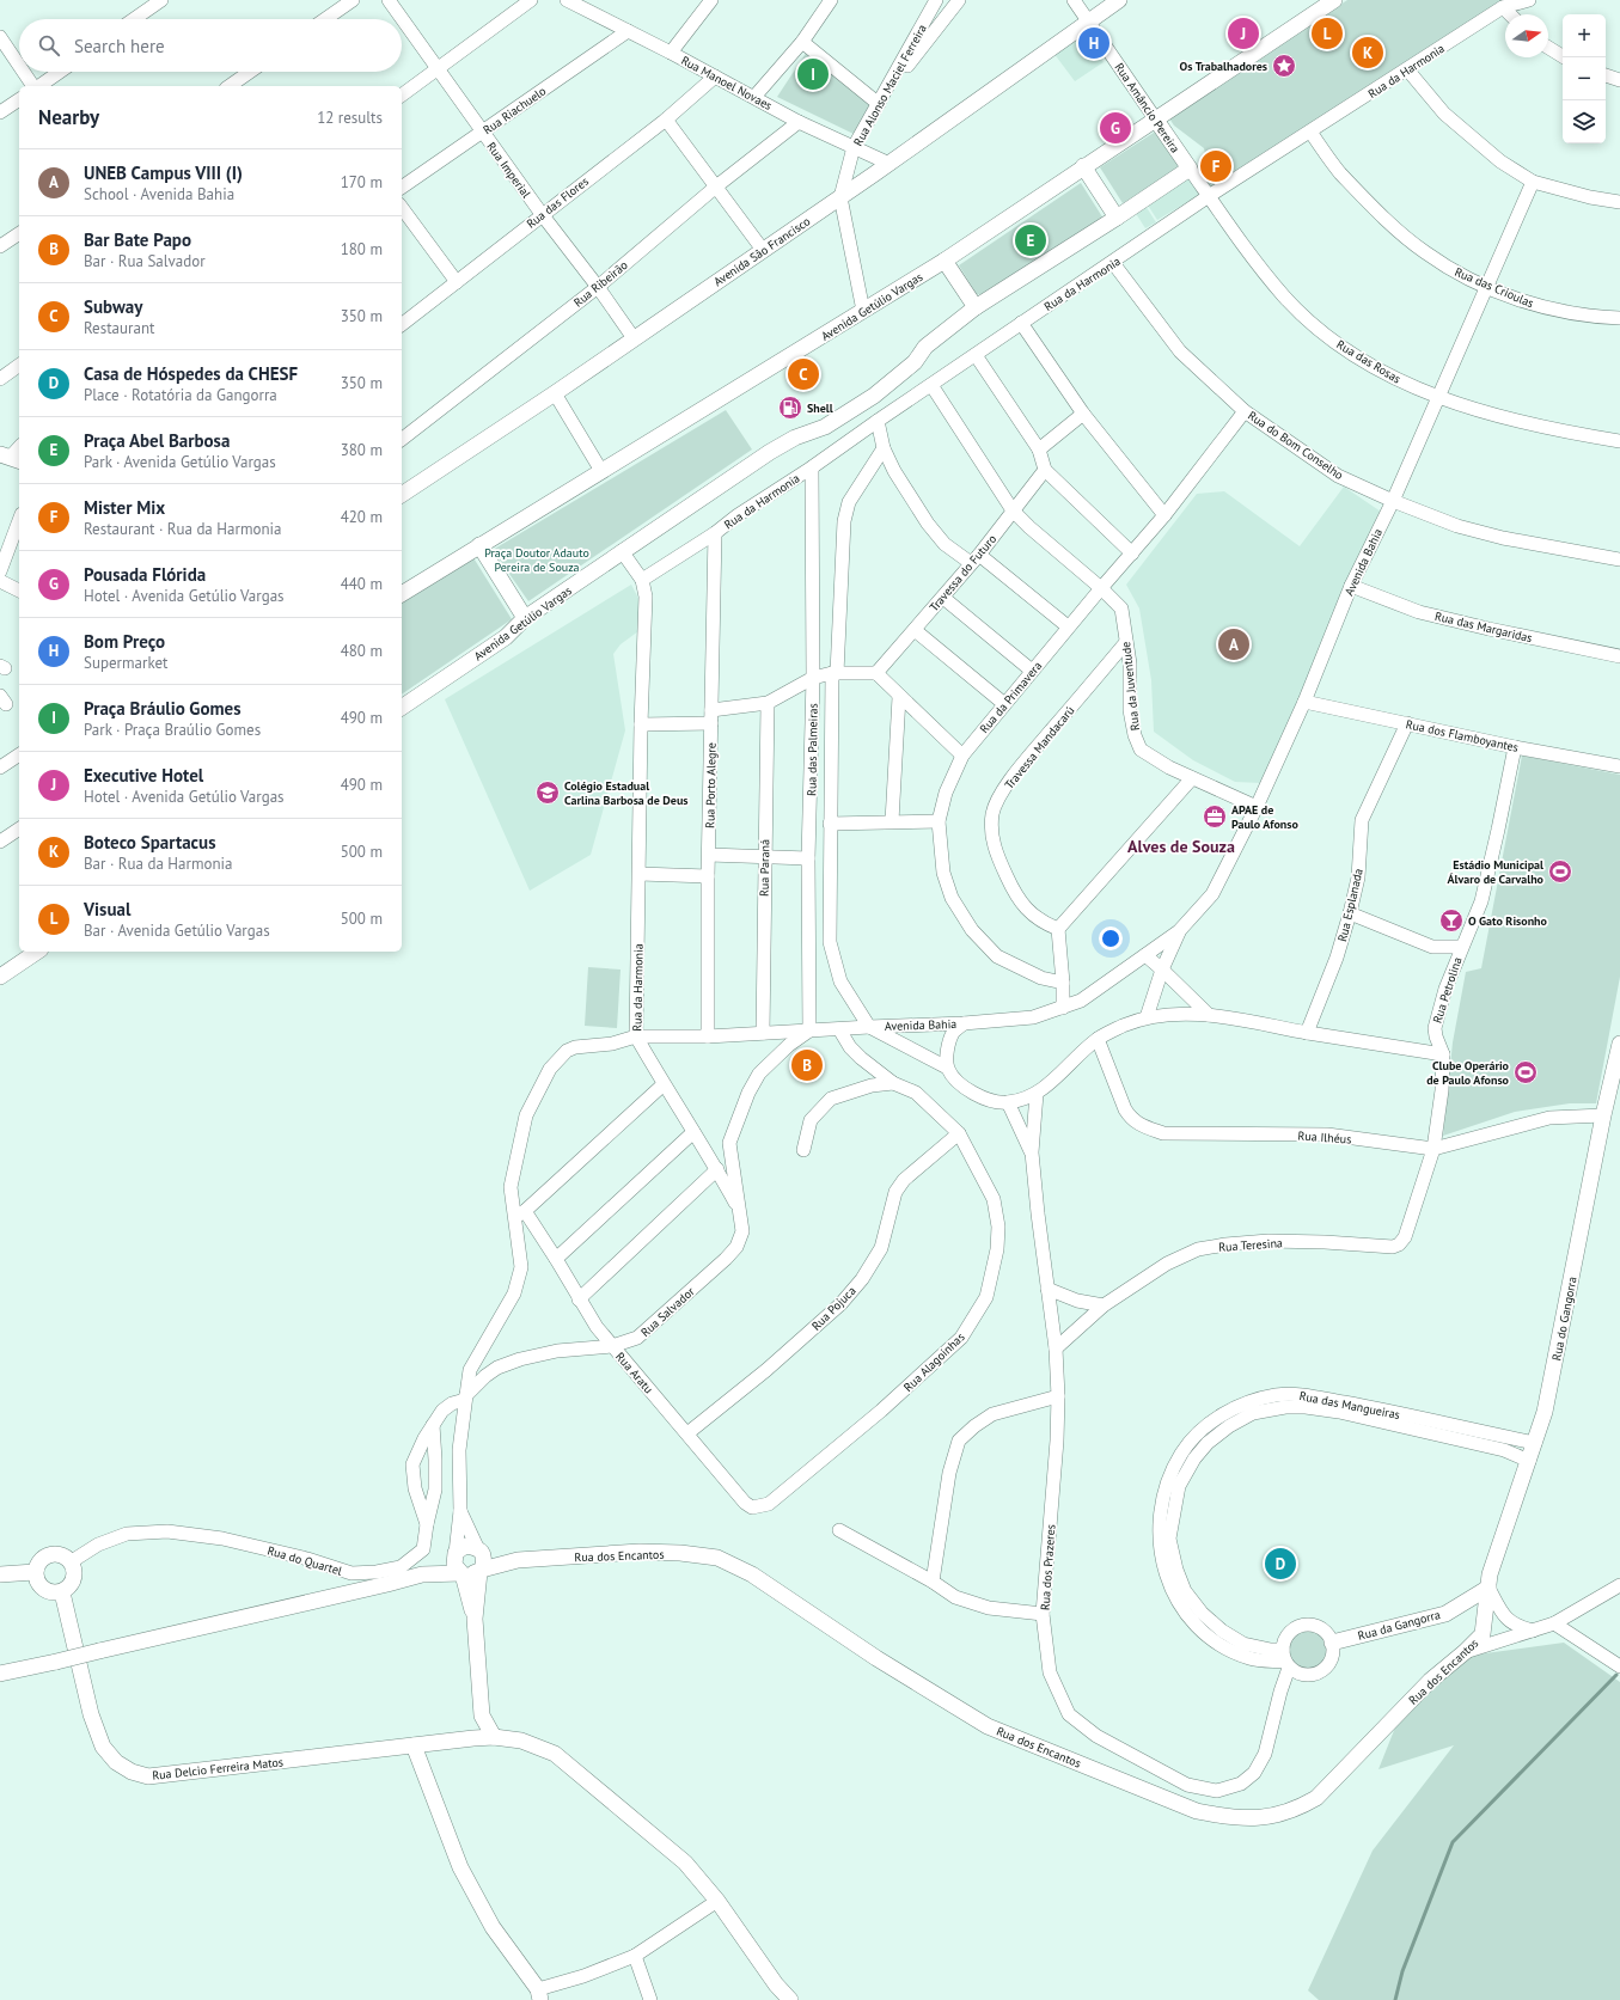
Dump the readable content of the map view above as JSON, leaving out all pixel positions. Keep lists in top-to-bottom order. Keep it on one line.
{"streets":{"street":["Rua da Harmonia","Rua Manoel Novaes","Rua Alonso Maciel Ferreira","Rua Amâncio Pereira","Rua Riachuelo","Rua Imperial","Rua das Flores","Avenida São Francisco","Rua Ribeirão","Rua das Crioulas","Avenida Getúlio Vargas","Rua das Rosas","Rua do Bom Conselho","Avenida Bahia","Travessa do Futuro","Rua das Margaridas","Rua da Juventude","Rua da Primavera","Rua dos Flamboyantes","Travessa Mandacarú","Rua das Palmeiras","Rua Porto Alegre","Rua Paraná","Rua Esplanada","Rua Petrolina","Rua Ilhéus","Rua Teresina","Rua Pojuca","Rua Salvador","Rua do Gangorra","Rua Alagoinhas","Rua Aratu","Rua das Mangueiras","Rua dos Encantos","Rua do Quartel","Rua dos Prazeres","Rua da Gangorra","Rua Delcio Ferreira Matos"]},"crossings":[["Rua da Harmonia","Rua das Crioulas"],["Rua da Harmonia","Avenida Getúlio Vargas"],["Rua da Harmonia","Rua das Rosas"],["Rua da Harmonia","Rua do Bom Conselho"],["Rua da Harmonia","Avenida Bahia"],["Rua da Harmonia","Rua da Juventude"],["Rua da Harmonia","Rua das Palmeiras"],["Rua da Harmonia","Rua Porto Alegre"],["Rua da Harmonia","Rua Salvador"],["Rua da Harmonia","Rua Aratu"],["Rua da Harmonia","Rua do Quartel"],["Rua Manoel Novaes","Rua Alonso Maciel Ferreira"],["Rua Manoel Novaes","Rua Riachuelo"],["Rua Manoel Novaes","Rua das Flores"],["Rua Manoel Novaes","Avenida São Francisco"],["Rua Manoel Novaes","Rua Ribeirão"],["Rua Alonso Maciel Ferreira","Avenida São Francisco"],["Rua Alonso Maciel Ferreira","Avenida Getúlio Vargas"],["Rua Amâncio Pereira","Avenida São Francisco"],["Rua Amâncio Pereira","Avenida Getúlio Vargas"],["Rua Amâncio Pereira","Rua das Rosas"],["Rua Riachuelo","Rua Imperial"],["Rua Imperial","Rua das Flores"],["Rua Imperial","Avenida São Francisco"],["Rua Imperial","Rua Ribeirão"],["Rua das Crioulas","Avenida Bahia"],["Avenida Getúlio Vargas","Rua das Rosas"],["Rua das Rosas","Avenida Bahia"],["Rua do Bom Conselho","Avenida Bahia"],["Rua do Bom Conselho","Rua da Primavera"],["Avenida Bahia","Rua das Margaridas"],["Avenida Bahia","Rua da Juventude"],["Avenida Bahia","Rua dos Flamboyantes"],["Avenida Bahia","Rua das Palmeiras"],["Avenida Bahia","Rua Porto Alegre"],["Avenida Bahia","Rua Paraná"],["Avenida Bahia","Rua Salvador"],["Avenida Bahia","Rua Alagoinhas"],["Travessa do Futuro","Rua da Juventude"],["Rua da Juventude","Rua da Primavera"],["Rua da Juventude","Travessa Mandacarú"],["Rua dos Flamboyantes","Rua Esplanada"],["Rua dos Flamboyantes","Rua Petrolina"],["Rua das Palmeiras","Rua Salvador"],["Rua Petrolina","Rua Ilhéus"],["Rua Petrolina","Rua Teresina"],["Rua Ilhéus","Rua do Gangorra"],["Rua Teresina","Rua dos Prazeres"],["Rua Pojuca","Rua Alagoinhas"],["Rua Pojuca","Rua Aratu"],["Rua Salvador","Rua Aratu"],["Rua Salvador","Rua do Quartel"],["Rua do Gangorra","Rua das Mangueiras"],["Rua do Gangorra","Rua dos Encantos"],["Rua do Gangorra","Rua da Gangorra"],["Rua Alagoinhas","Rua Aratu"],["Rua das Mangueiras","Rua dos Prazeres"],["Rua das Mangueiras","Rua da Gangorra"],["Rua dos Encantos","Rua do Quartel"],["Rua dos Encantos","Rua da Gangorra"],["Rua do Quartel","Rua Delcio Ferreira Matos"],["Rua dos Prazeres","Rua da Gangorra"]],"districts":["Alves de Souza"],"parks":["Praça Doutor Adauto Pereira de Souza"],"places":{"place":["Os Trabalhadores"],"fuel station":["Shell"],"school or university":["Colégio Estadual Carlina Barbosa de Deus"],"office":["APAE de Paulo Afonso"],"sports":["Estádio Municipal Álvaro de Carvalho","Clube Operário de Paulo Afonso"],"bar":["O Gato Risonho"]},"north":"right","page":{"map_buttons":["+","−"],"pins":["J","L","H","K","I","G","F","E","C","A","B","D"],"search":"Search here","heading":["Nearby","12 results"],"list":[{"mark":"A","name":"UNEB Campus VIII (I)","note":"School · Avenida Bahia","value":"170 m"},{"mark":"B","name":"Bar Bate Papo","note":"Bar · Rua Salvador","value":"180 m"},{"mark":"C","name":"Subway","note":"Restaurant","value":"350 m"},{"mark":"D","name":"Casa de Hóspedes da CHESF","note":"Place · Rotatória da Gangorra","value":"350 m"},{"mark":"E","name":"Praça Abel Barbosa","note":"Park · Avenida Getúlio Vargas","value":"380 m"},{"mark":"F","name":"Mister Mix","note":"Restaurant · Rua da Harmonia","value":"420 m"},{"mark":"G","name":"Pousada Flórida","note":"Hotel · Avenida Getúlio Vargas","value":"440 m"},{"mark":"H","name":"Bom Preço","note":"Supermarket","value":"480 m"},{"mark":"I","name":"Praça Bráulio Gomes","note":"Park · Praça Braúlio Gomes","value":"490 m"},{"mark":"J","name":"Executive Hotel","note":"Hotel · Avenida Getúlio Vargas","value":"490 m"},{"mark":"K","name":"Boteco Spartacus","note":"Bar · Rua da Harmonia","value":"500 m"},{"mark":"L","name":"Visual","note":"Bar · Avenida Getúlio Vargas","value":"500 m"}]}}
